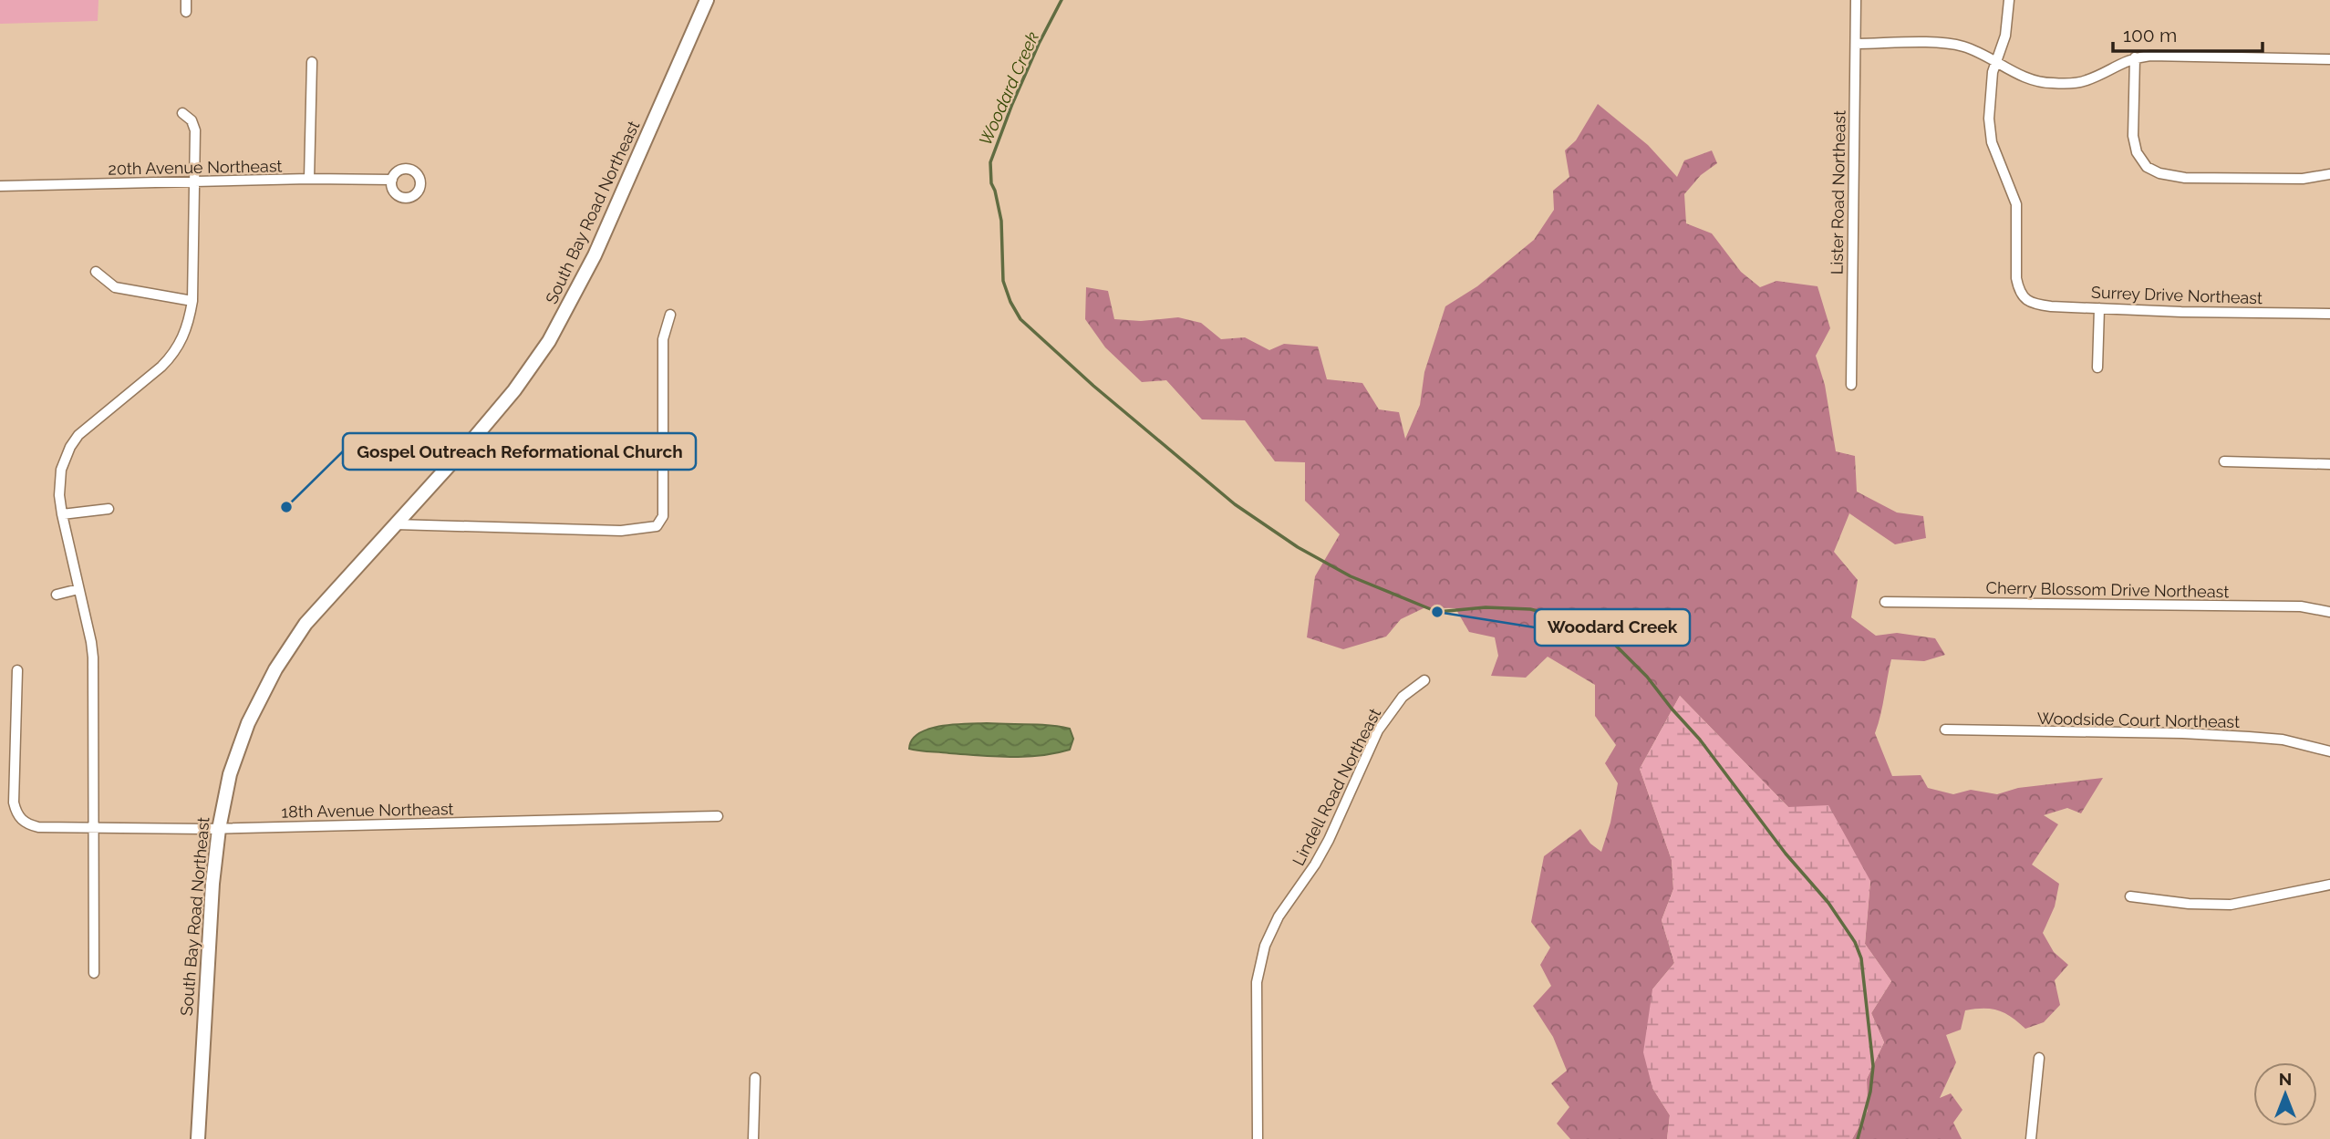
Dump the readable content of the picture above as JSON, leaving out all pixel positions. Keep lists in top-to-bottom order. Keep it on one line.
{"streets":{"street":["20th Avenue Northeast","Lister Road Northeast","South Bay Road Northeast","Surrey Drive Northeast","Cherry Blossom Drive Northeast","Woodside Court Northeast","Lindell Road Northeast","18th Avenue Northeast"]},"crossings":[["South Bay Road Northeast","18th Avenue Northeast"]],"water":["Woodard Creek"],"places":["Gospel Outreach Reformational Church","Woodard Creek"],"scale_bar":"100 m","north":"top"}
